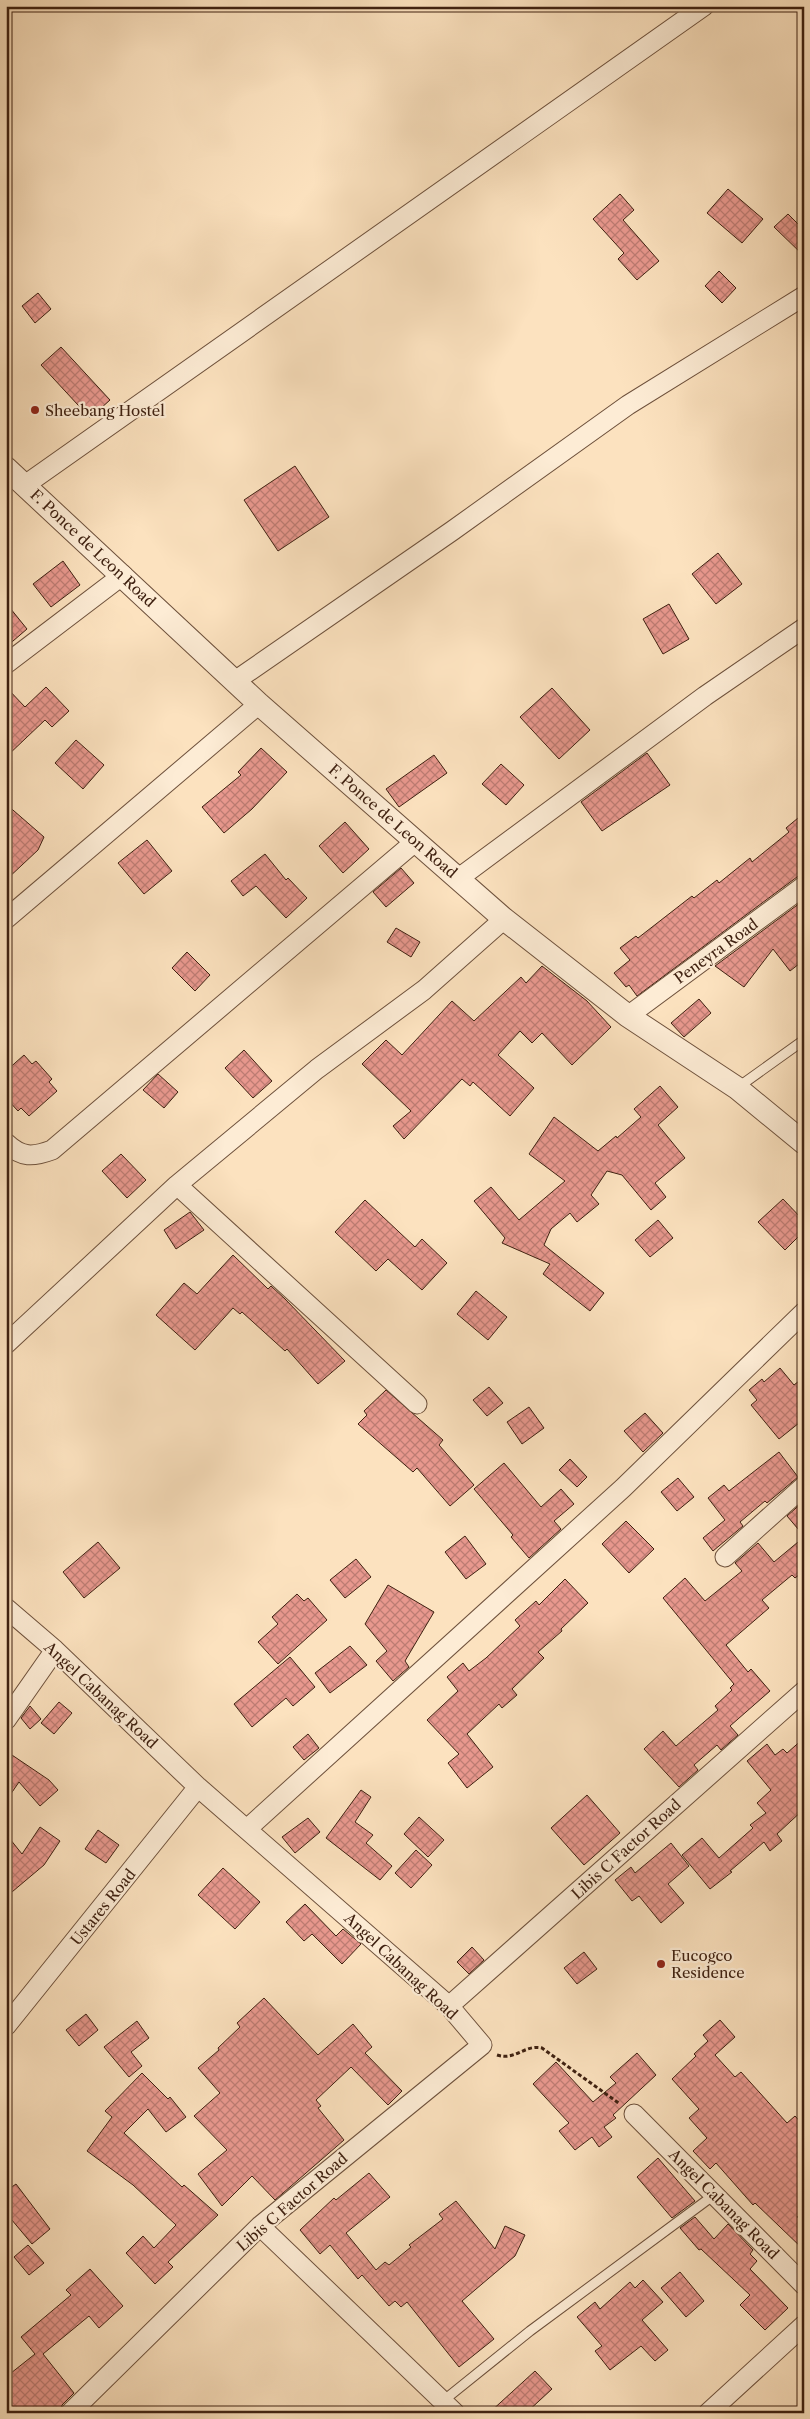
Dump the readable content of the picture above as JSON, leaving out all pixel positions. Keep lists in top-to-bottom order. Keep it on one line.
{"streets":{"street":["F. Ponce de Leon Road","Peneyra Road","Angel Cabanag Road","Libis C Factor Road","Ustares Road"]},"crossings":[["F. Ponce de Leon Road","Peneyra Road"],["Angel Cabanag Road","Libis C Factor Road"],["Angel Cabanag Road","Ustares Road"]],"places":["Sheebang Hostel","Eucogco Residence"]}
